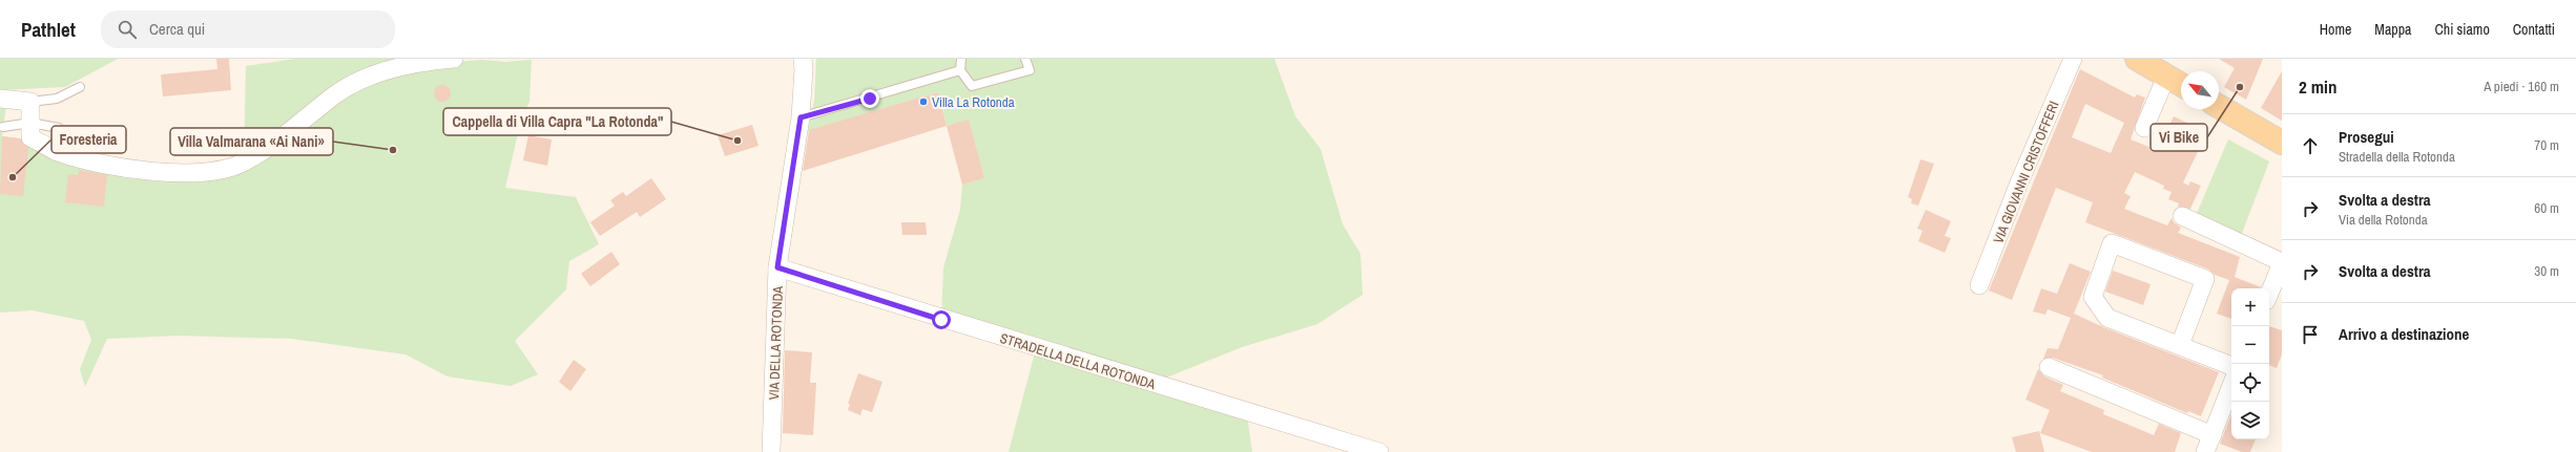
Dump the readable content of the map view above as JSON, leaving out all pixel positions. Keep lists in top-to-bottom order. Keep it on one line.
{"streets":{"street":["VIA GIOVANNI CRISTOFFERI","VIA DELLA ROTONDA","STRADELLA DELLA ROTONDA"]},"crossings":[["VIA DELLA ROTONDA","STRADELLA DELLA ROTONDA"]],"places":["Vi Bike","Villa La Rotonda","Cappella di Villa Capra \"La Rotonda\"","Villa Valmarana «Ai Nani»","Foresteria"],"north":"top left","page":{"header":"Pathlet","search":"Cerca qui","nav":["Home","Mappa","Chi siamo","Contatti"],"heading":["2 min","A piedi · 160 m"],"list":[["Prosegui","Stradella della Rotonda","70 m"],["Svolta a destra","Via della Rotonda","60 m"],["Svolta a destra","30 m"],"Arrivo a destinazione"],"map_buttons":["+","−"]}}
